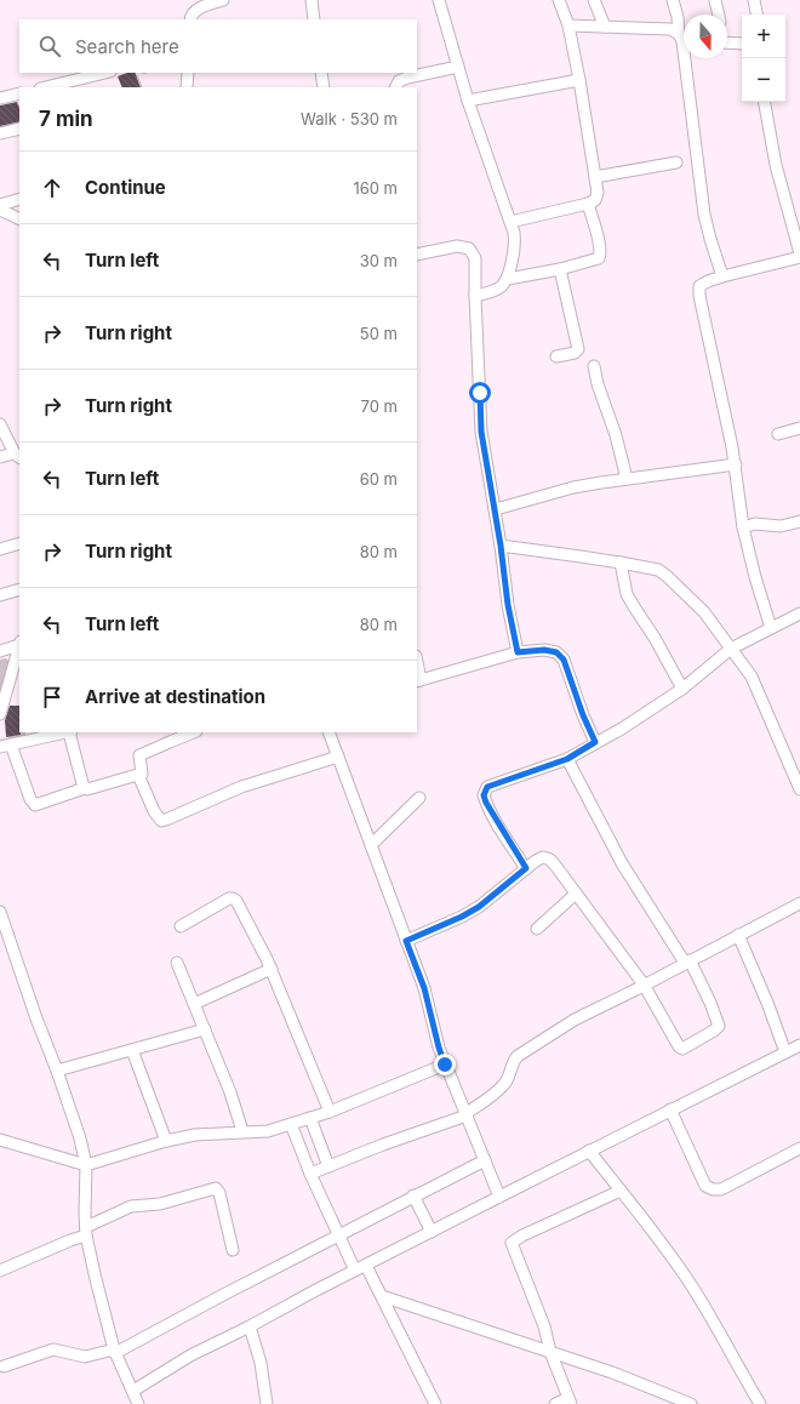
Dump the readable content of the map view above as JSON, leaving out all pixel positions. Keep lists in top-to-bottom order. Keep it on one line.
{"north":"bottom","page":{"map_buttons":["+","−"],"search":"Search here","heading":["7 min","Walk · 530 m"],"list":[["Continue","160 m"],["Turn left","30 m"],["Turn right","50 m"],["Turn right","70 m"],["Turn left","60 m"],["Turn right","80 m"],["Turn left","80 m"],"Arrive at destination"]}}
